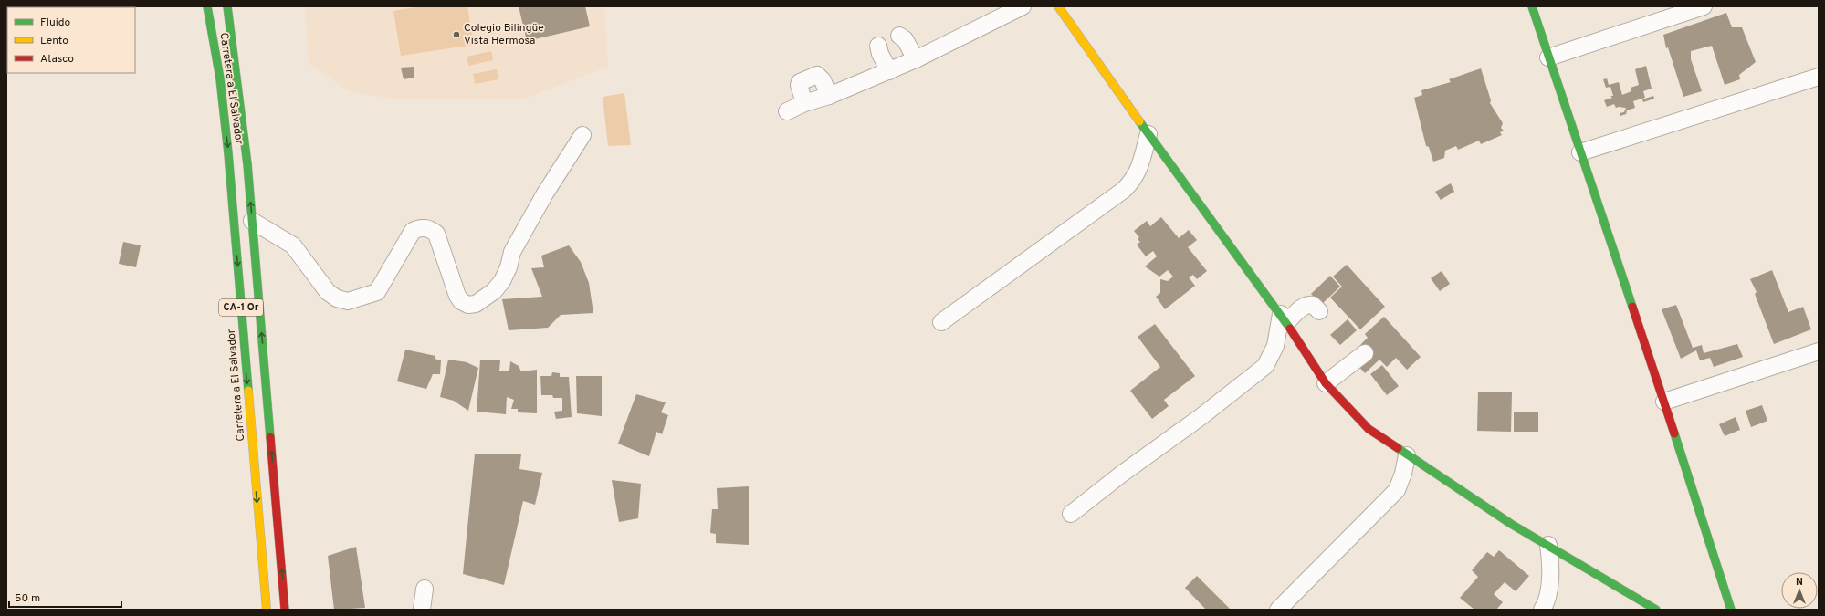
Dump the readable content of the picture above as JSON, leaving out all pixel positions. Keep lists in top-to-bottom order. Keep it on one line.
{"streets":{"main road":["Carretera a El Salvador","CA-1 Or"]},"places":["Colegio Bilingüe Vista Hermosa"],"legend":["Fluido","Lento","Atasco"],"scale_bar":"50 m","north":"top"}
